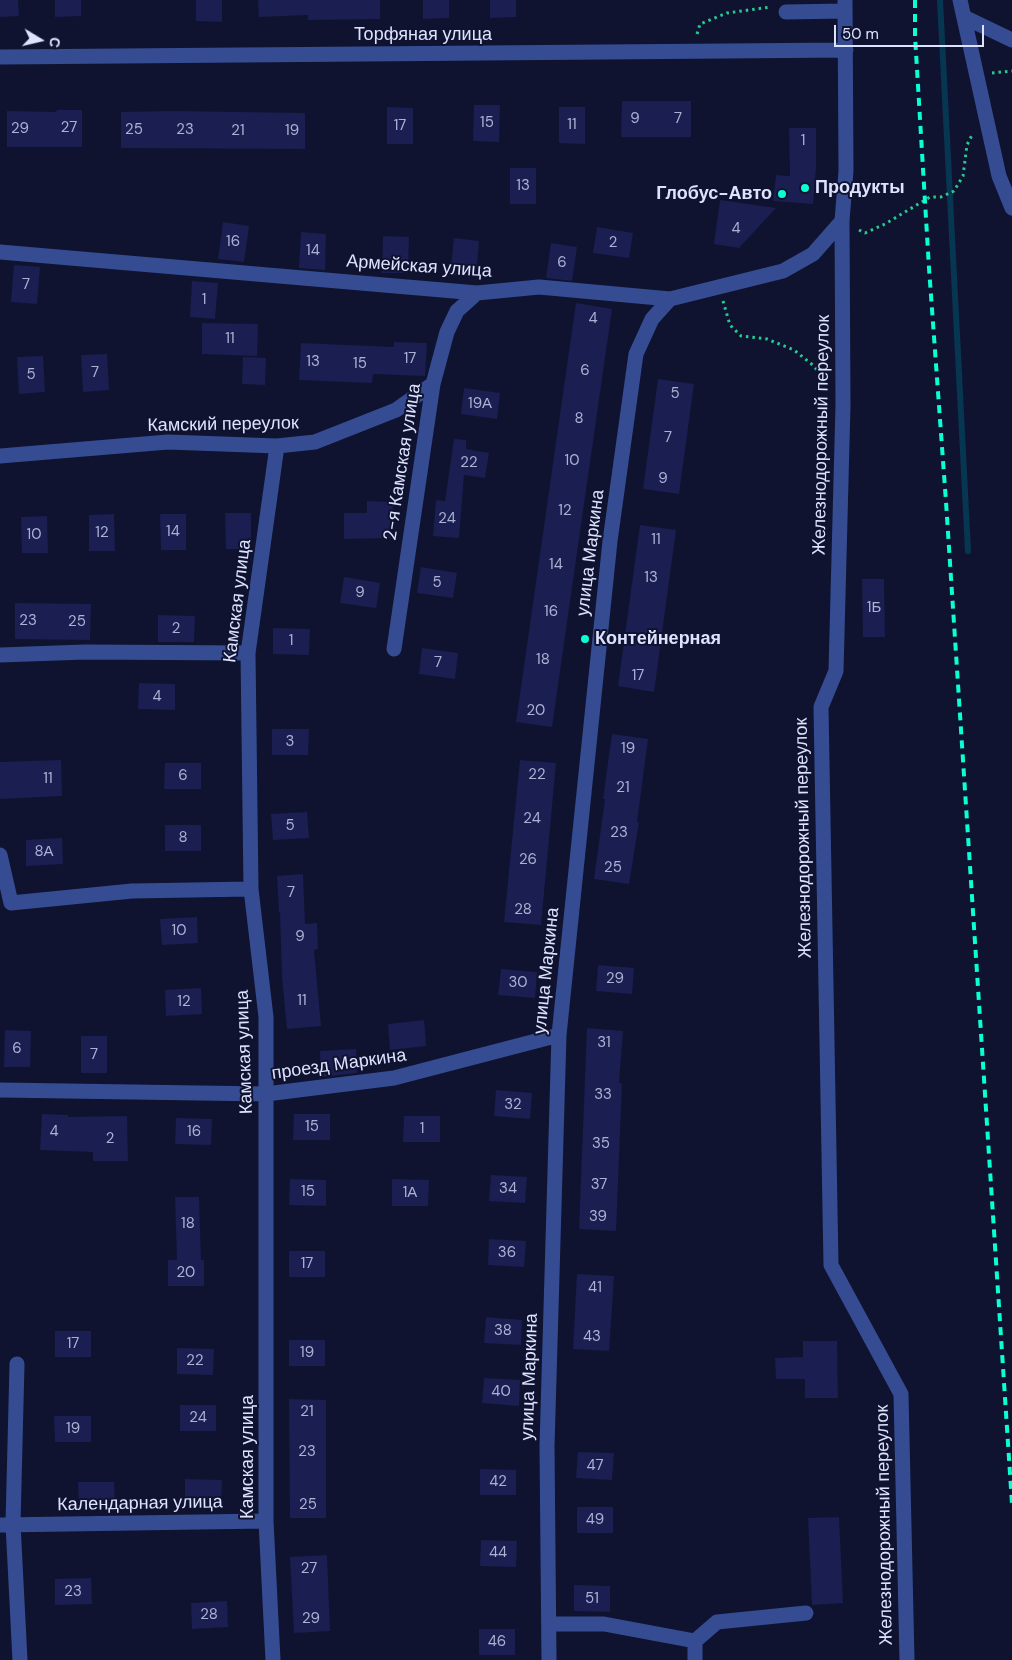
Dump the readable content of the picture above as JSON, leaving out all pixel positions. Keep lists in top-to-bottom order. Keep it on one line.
{"streets":{"street":["Торфяная улица","Армейская улица","Камский переулок","Железнодорожный переулок","2-я Камская улица","улица Маркина","Камская улица","проезд Маркина","Календарная улица"]},"crossings":[["Торфяная улица","Железнодорожный переулок"],["Армейская улица","Железнодорожный переулок"],["Армейская улица","2-я Камская улица"],["Армейская улица","улица Маркина"],["Камский переулок","2-я Камская улица"],["Камский переулок","Камская улица"],["улица Маркина","проезд Маркина"],["Камская улица","проезд Маркина"],["Камская улица","Календарная улица"]],"places":["Продукты","Глобус-Авто","Контейнерная"],"house_numbers":["9","7","15","11","17","27","29","25","23","21","19","1","13","4","16","2","14","6","7","1","4","11","17","13","15","6","7","5","5","19А","8","7","10","22","9","12","24","14","12","10","11","14","13","5","9","1Б","16","23","25","2","1","18","7","17","4","20","3","19","22","6","11","21","24","5","23","8","8А","26","25","7","28","10","9","29","30","11","12","31","6","7","33","32","15","1","4","16","2","35","37","34","15","1А","39","18","36","17","20","41","38","43","17","19","22","40","21","24","19","23","47","42","25","49","44","27","23","51","28","29","46"],"scale_bar":"50 m","north":"right"}
